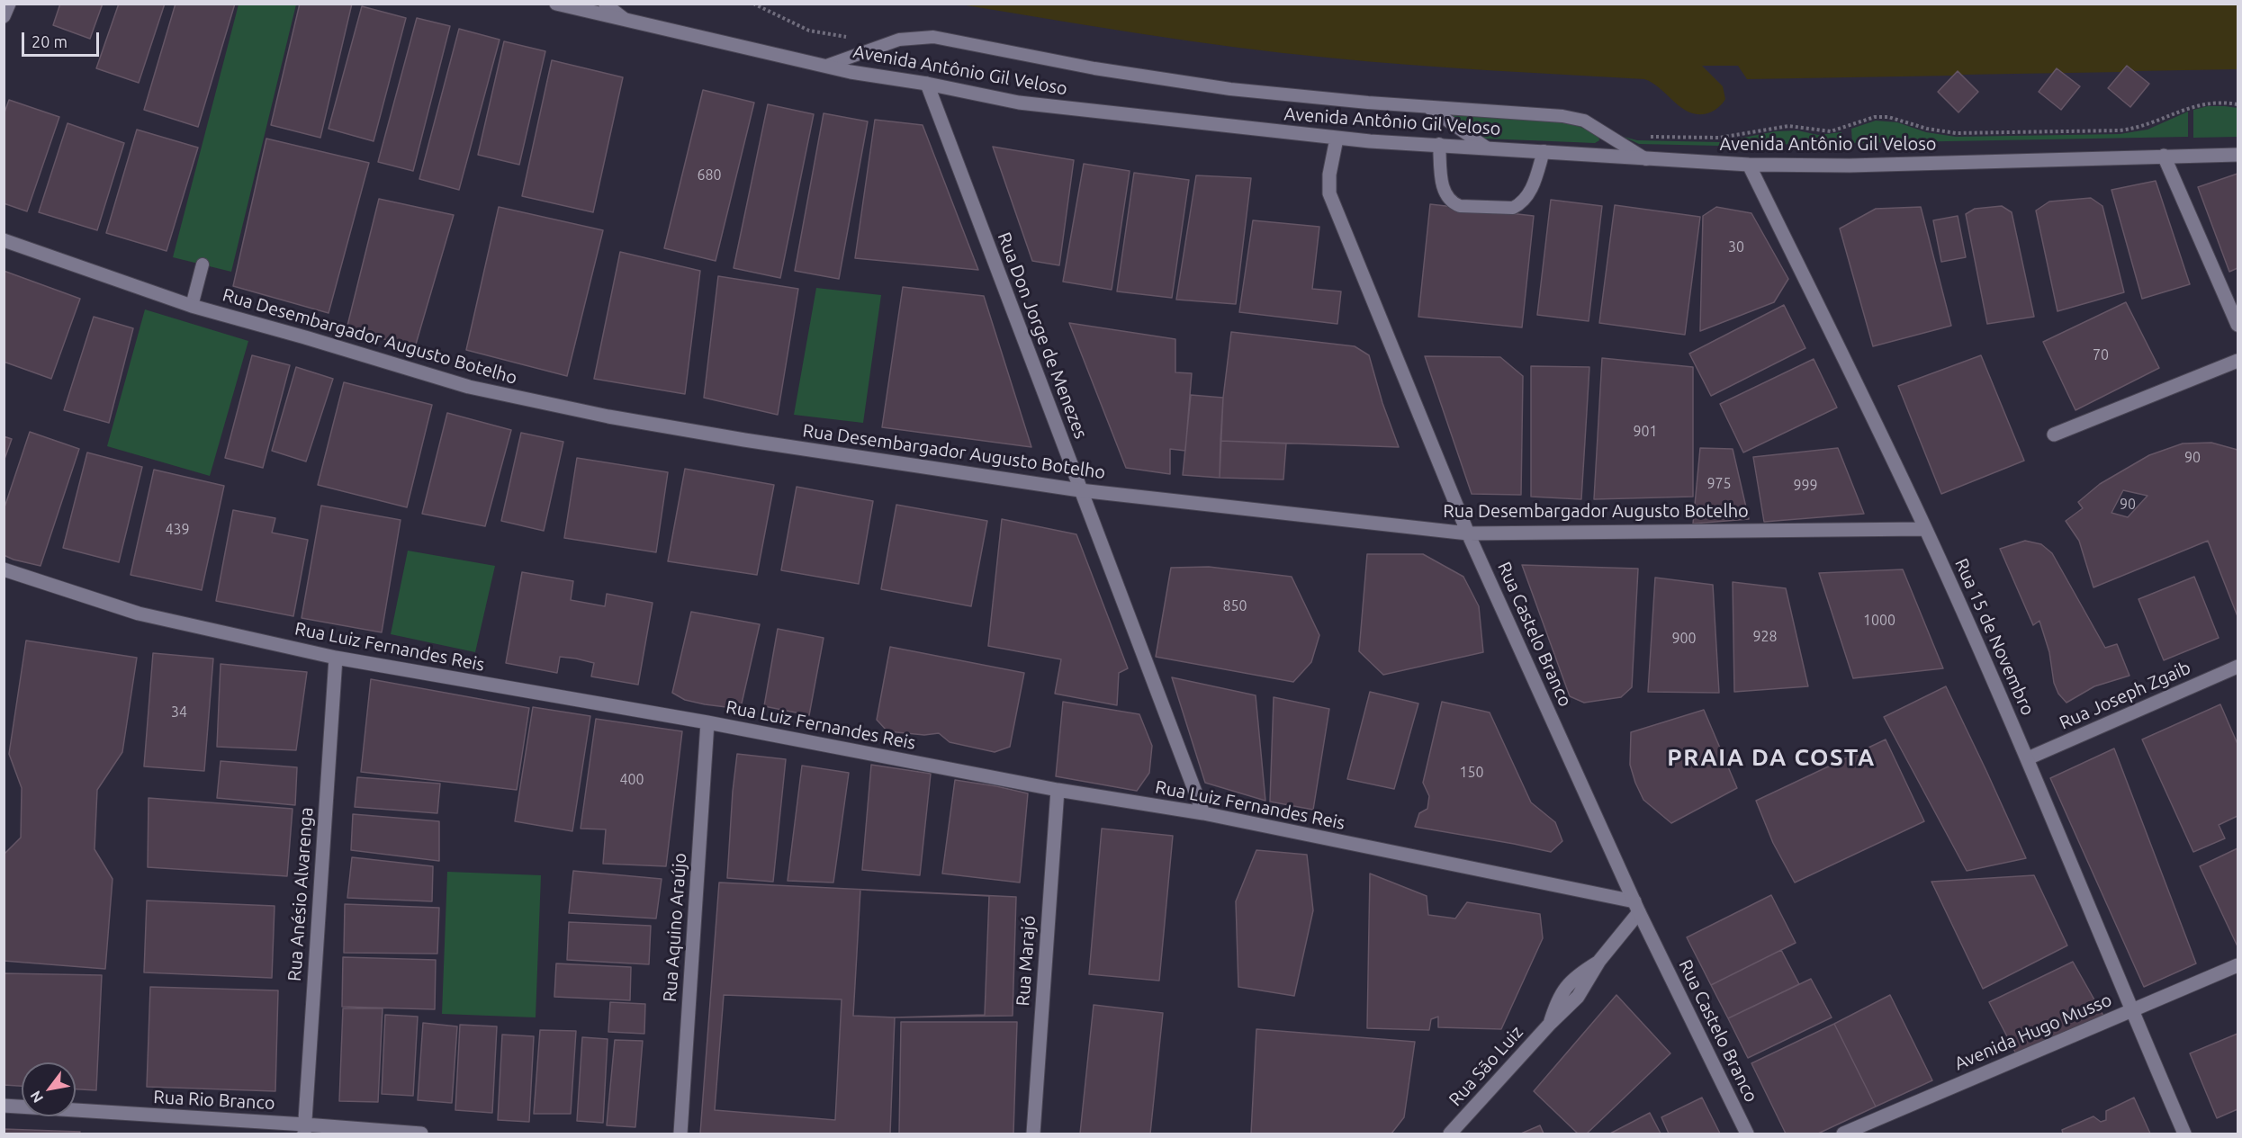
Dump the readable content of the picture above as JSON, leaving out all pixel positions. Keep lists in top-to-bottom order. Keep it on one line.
{"streets":{"street":["Avenida Antônio Gil Veloso","Rua Don Jorge de Menezes","Rua Desembargador Augusto Botelho","Rua Castelo Branco","Rua 15 de Novembro","Rua Luiz Fernandes Reis","Rua Joseph Zgaib","Rua Anésio Alvarenga","Rua Aquino Araújo","Rua Marajó","Avenida Hugo Musso","Rua São Luiz","Rua Rio Branco"]},"crossings":[["Avenida Antônio Gil Veloso","Rua Don Jorge de Menezes"],["Avenida Antônio Gil Veloso","Rua Castelo Branco"],["Avenida Antônio Gil Veloso","Rua 15 de Novembro"],["Rua Don Jorge de Menezes","Rua Desembargador Augusto Botelho"],["Rua Don Jorge de Menezes","Rua Luiz Fernandes Reis"],["Rua Desembargador Augusto Botelho","Rua Castelo Branco"],["Rua Desembargador Augusto Botelho","Rua 15 de Novembro"],["Rua Castelo Branco","Rua Luiz Fernandes Reis"],["Rua Castelo Branco","Rua São Luiz"],["Rua 15 de Novembro","Rua Joseph Zgaib"],["Rua 15 de Novembro","Avenida Hugo Musso"],["Rua Luiz Fernandes Reis","Rua Anésio Alvarenga"],["Rua Luiz Fernandes Reis","Rua Aquino Araújo"],["Rua Luiz Fernandes Reis","Rua Marajó"],["Rua Luiz Fernandes Reis","Rua São Luiz"],["Rua Anésio Alvarenga","Rua Rio Branco"]],"districts":["PRAIA DA COSTA"],"house_numbers":["680","30","70","901","90","975","999","90","439","850","1000","928","900","34","150","400"],"scale_bar":"20 m","north":"bottom left"}
